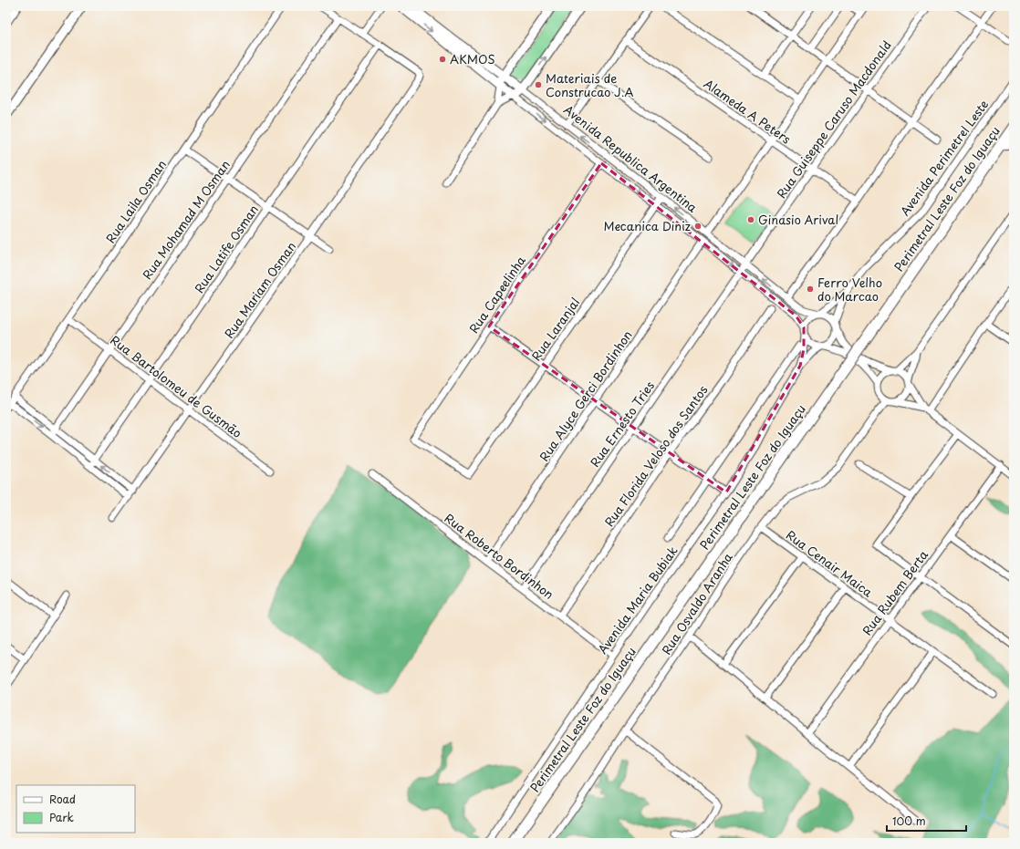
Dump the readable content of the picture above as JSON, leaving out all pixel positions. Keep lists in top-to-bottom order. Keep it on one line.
{"streets":{"highway":["Perimetral Leste Foz do Iguaçu"],"main road":["Avenida Republica Argentina"],"street":["Alameda A Peters","Rua Guiseppe Caruso Macdonald","Avenida Perimetrel Leste","Rua Laila Osman","Rua Mohamad M Osman","Rua Latife Osman","Rua Mariam Osman","Rua Capeelinha","Rua Laranjal","Rua Bartolomeu de Gusmão","Rua Alyce Gerci Bordinhon","Rua Ernesto Tries","Rua Florida Veloso dos Santos","Rua Roberto Bordinhon","Rua Cenair Maica","Rua Rubem Berta","Avenida Maria Bubiak","Rua Osvaldo Aranha"]},"crossings":[["Alameda A Peters","Rua Guiseppe Caruso Macdonald"],["Rua Guiseppe Caruso Macdonald","Avenida Republica Argentina"],["Rua Guiseppe Caruso Macdonald","Rua Ernesto Tries"],["Avenida Perimetrel Leste","Avenida Republica Argentina"],["Avenida Perimetrel Leste","Avenida Maria Bubiak"],["Avenida Republica Argentina","Rua Capeelinha"],["Avenida Republica Argentina","Rua Laranjal"],["Avenida Republica Argentina","Rua Alyce Gerci Bordinhon"],["Avenida Republica Argentina","Rua Ernesto Tries"],["Avenida Republica Argentina","Avenida Maria Bubiak"],["Rua Laila Osman","Rua Bartolomeu de Gusmão"],["Rua Mohamad M Osman","Rua Bartolomeu de Gusmão"],["Rua Latife Osman","Rua Mariam Osman"],["Rua Latife Osman","Rua Bartolomeu de Gusmão"],["Rua Mariam Osman","Rua Bartolomeu de Gusmão"],["Rua Capeelinha","Rua Laranjal"],["Rua Alyce Gerci Bordinhon","Rua Roberto Bordinhon"],["Rua Ernesto Tries","Rua Roberto Bordinhon"],["Rua Florida Veloso dos Santos","Rua Roberto Bordinhon"],["Rua Roberto Bordinhon","Avenida Maria Bubiak"],["Rua Cenair Maica","Rua Rubem Berta"],["Rua Cenair Maica","Rua Osvaldo Aranha"]],"places":["AKMOS","Materiais de Construcao J.A","Ginasio Arival","Mecanica Diniz","Ferro Velho do Marcao"],"legend":["Road","Park"],"scale_bar":"100 m"}
